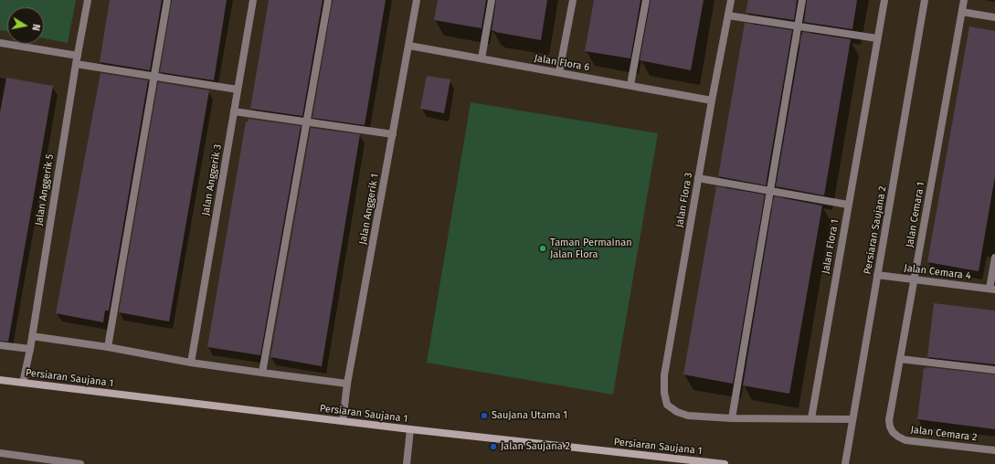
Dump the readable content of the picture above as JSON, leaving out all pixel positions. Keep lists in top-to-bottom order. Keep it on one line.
{"streets":{"street":["Jalan Flora 6","Jalan Anggerik 3","Jalan Anggerik 5","Jalan Flora 3","Jalan Anggerik 1","Jalan Cemara 1","Persiaran Saujana 2","Jalan Flora 1","Jalan Cemara 4","Persiaran Saujana 1","Jalan Cemara 2"]},"crossings":[["Jalan Flora 6","Jalan Flora 3"],["Jalan Flora 6","Jalan Anggerik 1"],["Jalan Anggerik 5","Persiaran Saujana 1"],["Jalan Anggerik 1","Persiaran Saujana 1"],["Jalan Cemara 1","Jalan Cemara 4"],["Jalan Cemara 1","Jalan Cemara 2"],["Persiaran Saujana 2","Jalan Cemara 4"]],"places":["Taman Permainan Jalan Flora","Saujana Utama 1","Jalan Saujana 2"],"north":"right"}
